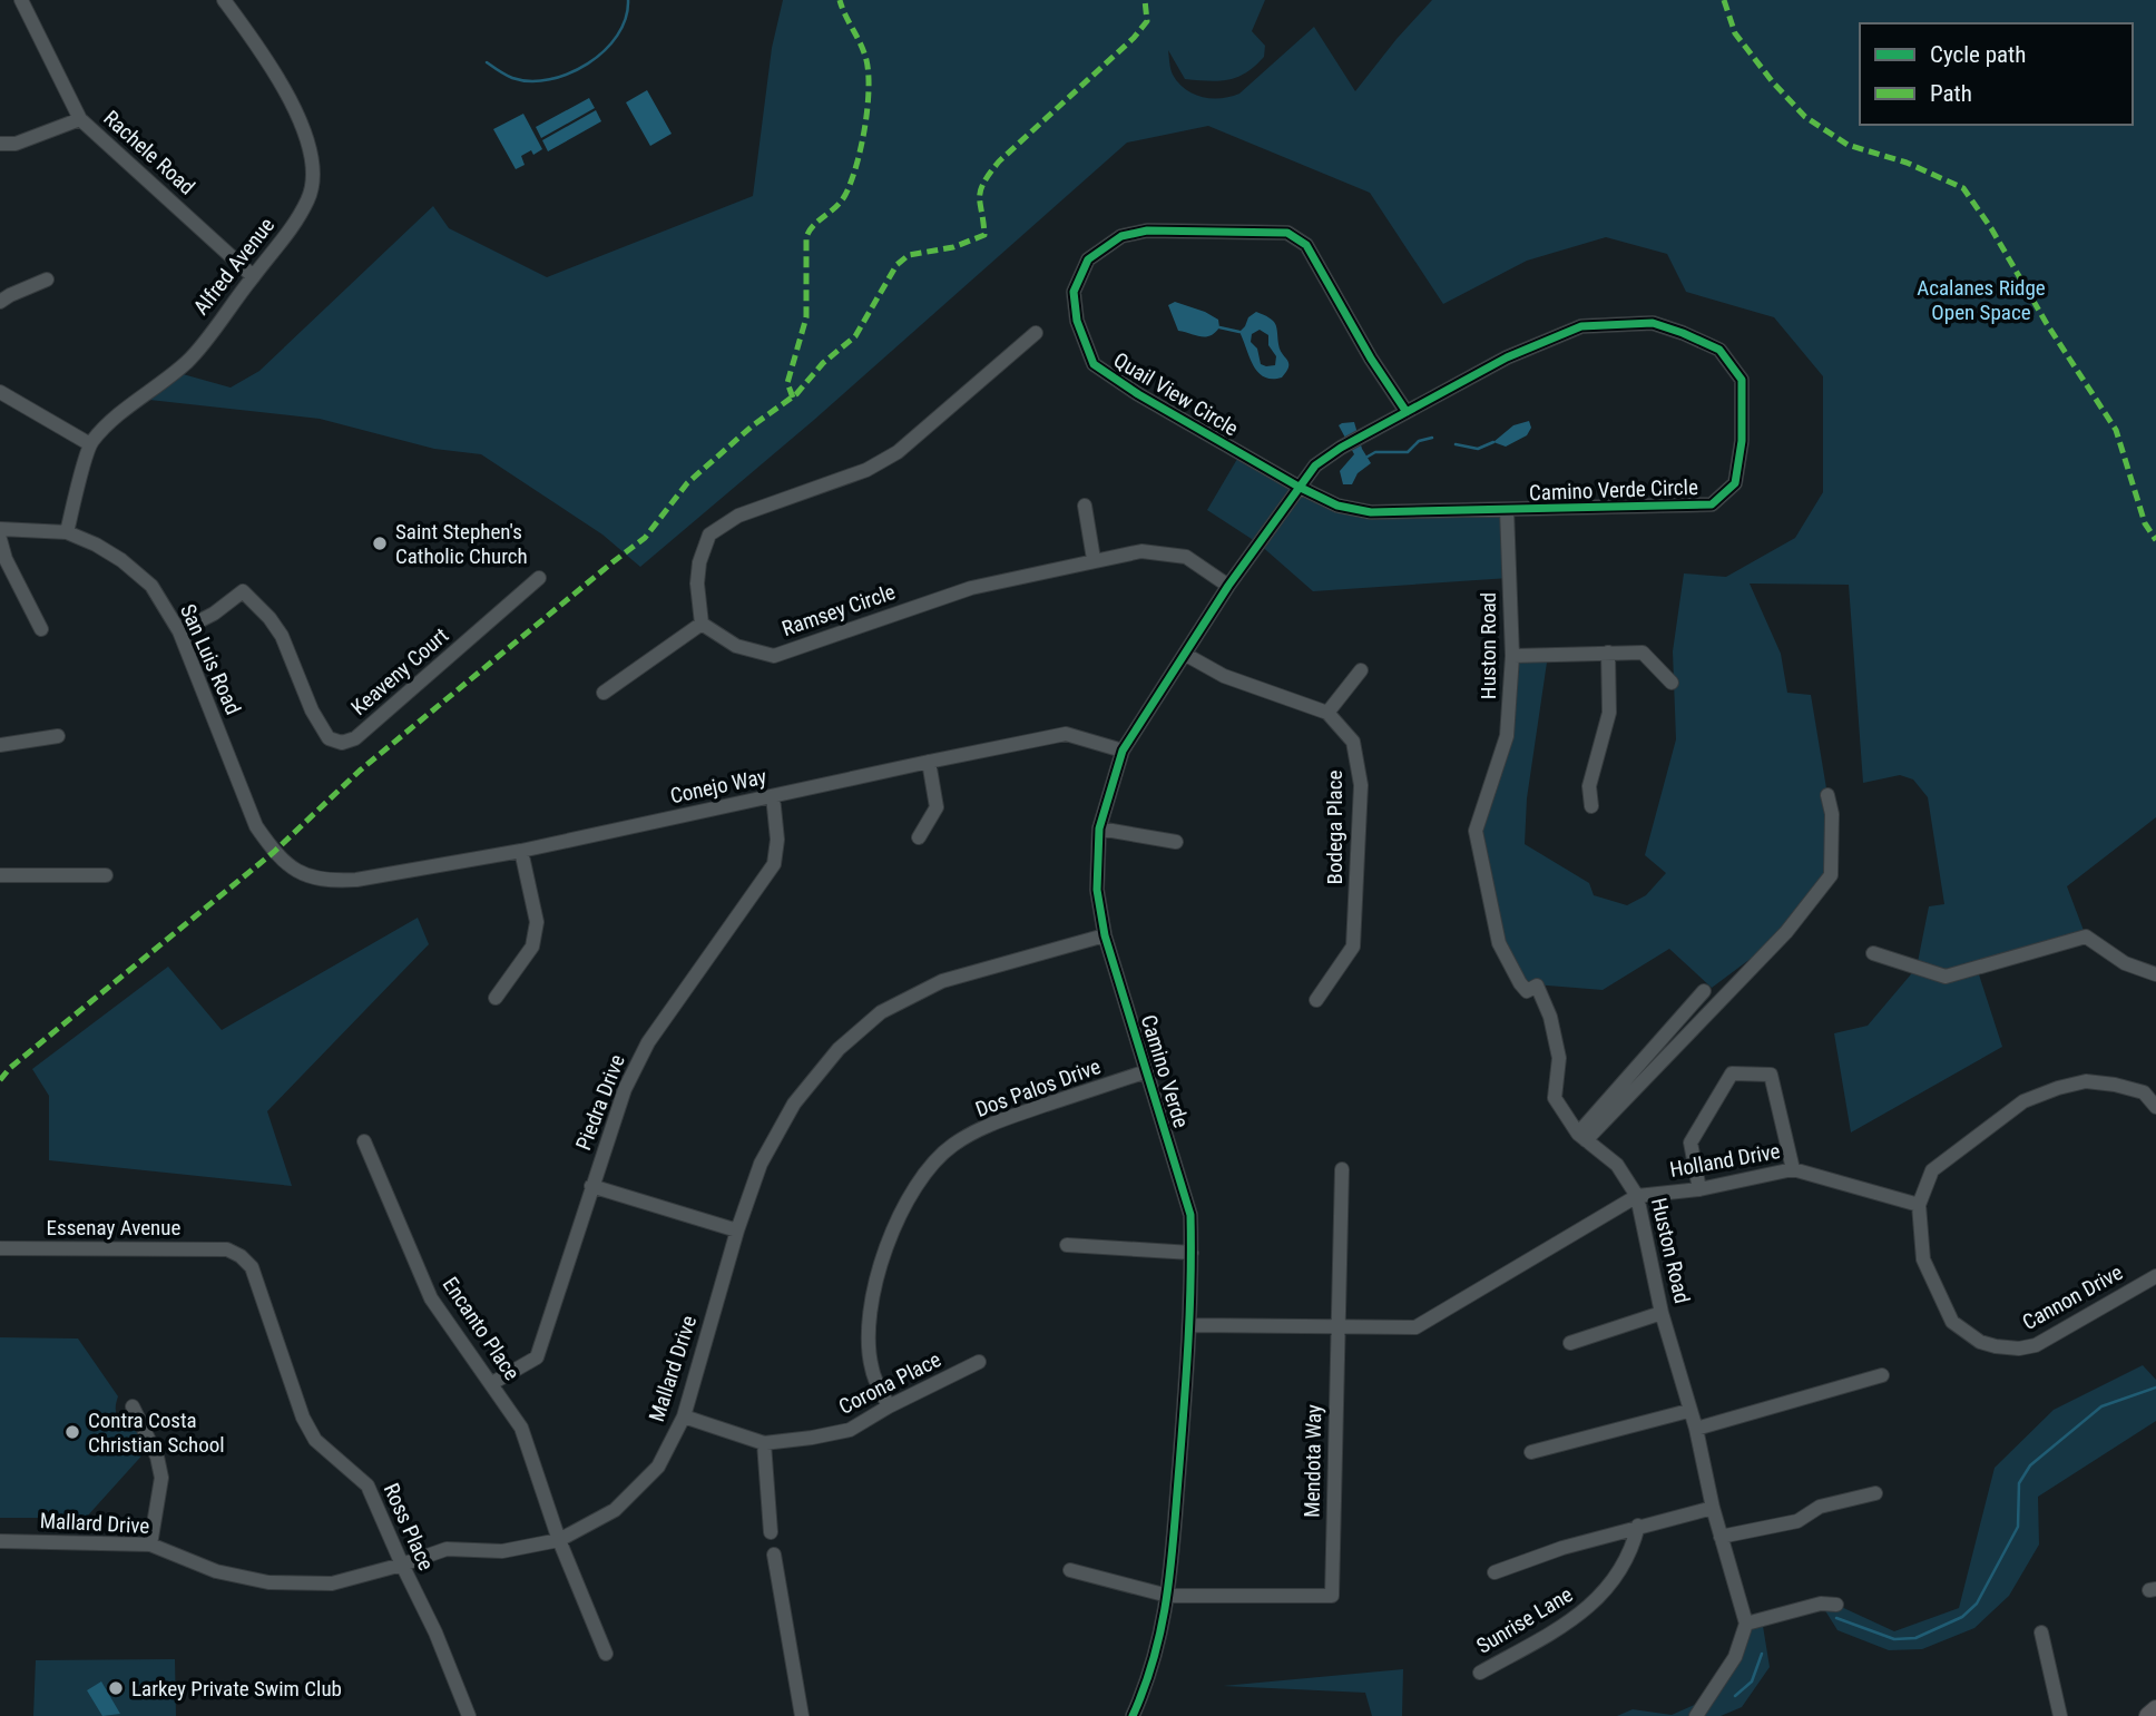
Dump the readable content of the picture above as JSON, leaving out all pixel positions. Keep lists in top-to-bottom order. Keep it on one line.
{"streets":{"street":["Rachele Road","Alfred Avenue","Quail View Circle","Camino Verde Circle","Ramsey Circle","Huston Road","San Luis Road","Keaveny Court","Conejo Way","Bodega Place","Camino Verde","Dos Palos Drive","Piedra Drive","Holland Drive","Essenay Avenue","Cannon Drive","Encanto Place","Mallard Drive","Corona Place","Mendota Way","Ross Place","Sunrise Lane"]},"crossings":[["Rachele Road","Alfred Avenue"],["Quail View Circle","Camino Verde Circle"],["Quail View Circle","Camino Verde"],["Camino Verde Circle","Huston Road"],["Camino Verde Circle","Camino Verde"],["Ramsey Circle","Camino Verde"],["Huston Road","Holland Drive"],["San Luis Road","Keaveny Court"],["San Luis Road","Conejo Way"],["Conejo Way","Camino Verde"],["Conejo Way","Piedra Drive"],["Bodega Place","Camino Verde"],["Camino Verde","Dos Palos Drive"],["Camino Verde","Mallard Drive"],["Camino Verde","Mendota Way"],["Dos Palos Drive","Corona Place"],["Piedra Drive","Encanto Place"],["Holland Drive","Cannon Drive"],["Holland Drive","Mendota Way"],["Essenay Avenue","Ross Place"],["Encanto Place","Mallard Drive"],["Mallard Drive","Corona Place"],["Mallard Drive","Ross Place"]],"parks":["Acalanes Ridge Open Space"],"places":["Saint Stephen's Catholic Church","Contra Costa Christian School","Larkey Private Swim Club"],"legend":["Cycle path","Path"]}
